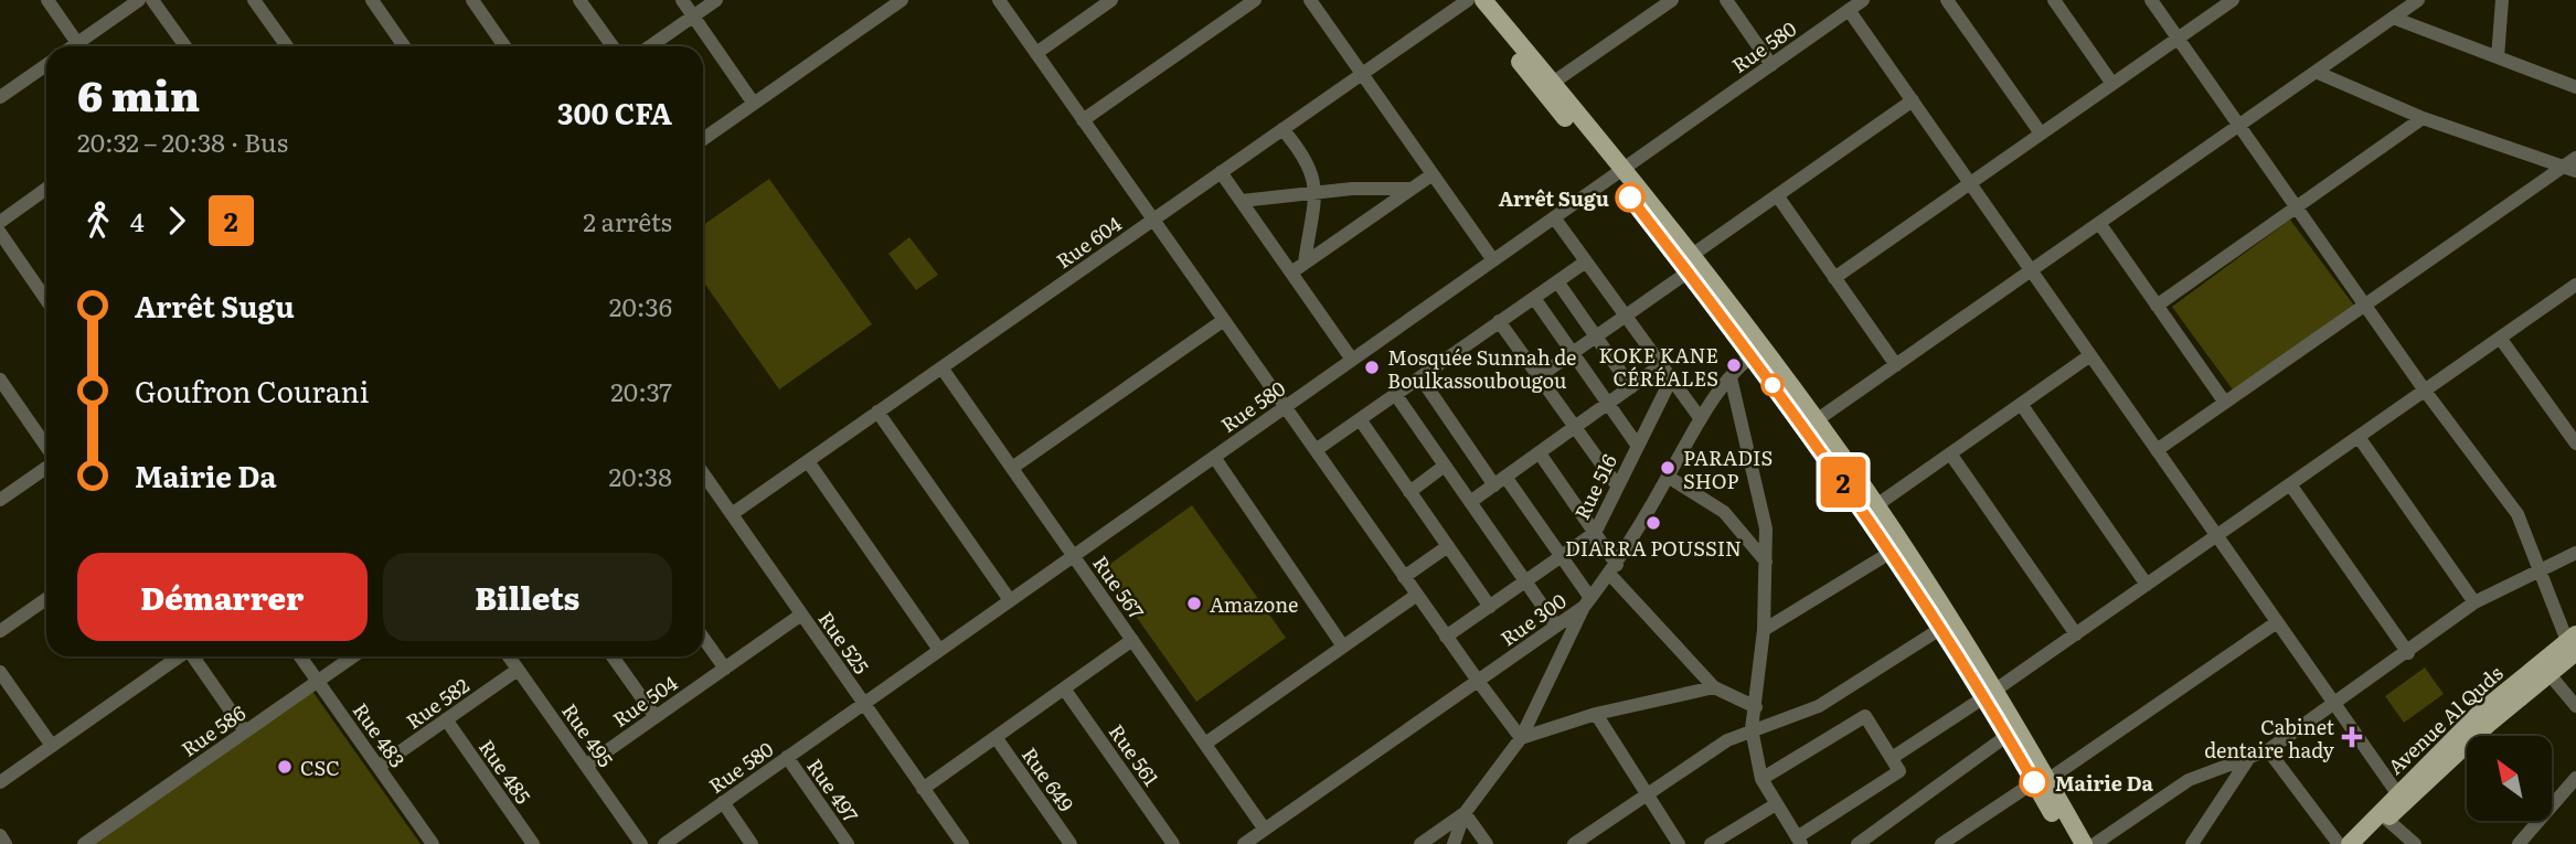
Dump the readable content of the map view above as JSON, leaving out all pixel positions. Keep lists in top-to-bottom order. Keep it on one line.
{"streets":{"main road":["Avenue Al Quds"],"street":["Rue 580","Rue 604","Rue 516","Rue 567","Rue 300","Rue 525","Rue 504","Rue 582","Rue 586","Rue 483","Rue 495","Rue 561","Rue 485","Rue 649","Rue 497"]},"crossings":[["Rue 580","Rue 567"],["Rue 580","Rue 525"],["Rue 580","Rue 497"],["Rue 604","Rue 567"],["Rue 604","Rue 525"],["Rue 567","Rue 300"],["Rue 525","Rue 504"],["Rue 504","Rue 495"],["Rue 582","Rue 483"],["Rue 582","Rue 495"],["Rue 582","Rue 485"],["Rue 586","Rue 483"]],"places":{"other":["Arrêt Sugu","KOKE KANE CÉRÉALES","Mosquée Sunnah de Boulkassoubougou","PARADIS SHOP","DIARRA POUSSIN","Amazone","CSC","Mairie Da"],"health":["Cabinet dentaire hady"]},"lines":["bus line 2"],"north":"top left","page":{"on_map":"2","heading":["6 min","20:32 – 20:38 · Bus","300 CFA"],"legs":["4","2","2 arrêts"],"list":[{"name":"Arrêt Sugu","value":"20:36"},{"name":"Goufron Courani","value":"20:37"},{"name":"Mairie Da","value":"20:38"}],"buttons":["Démarrer","Billets"]}}
